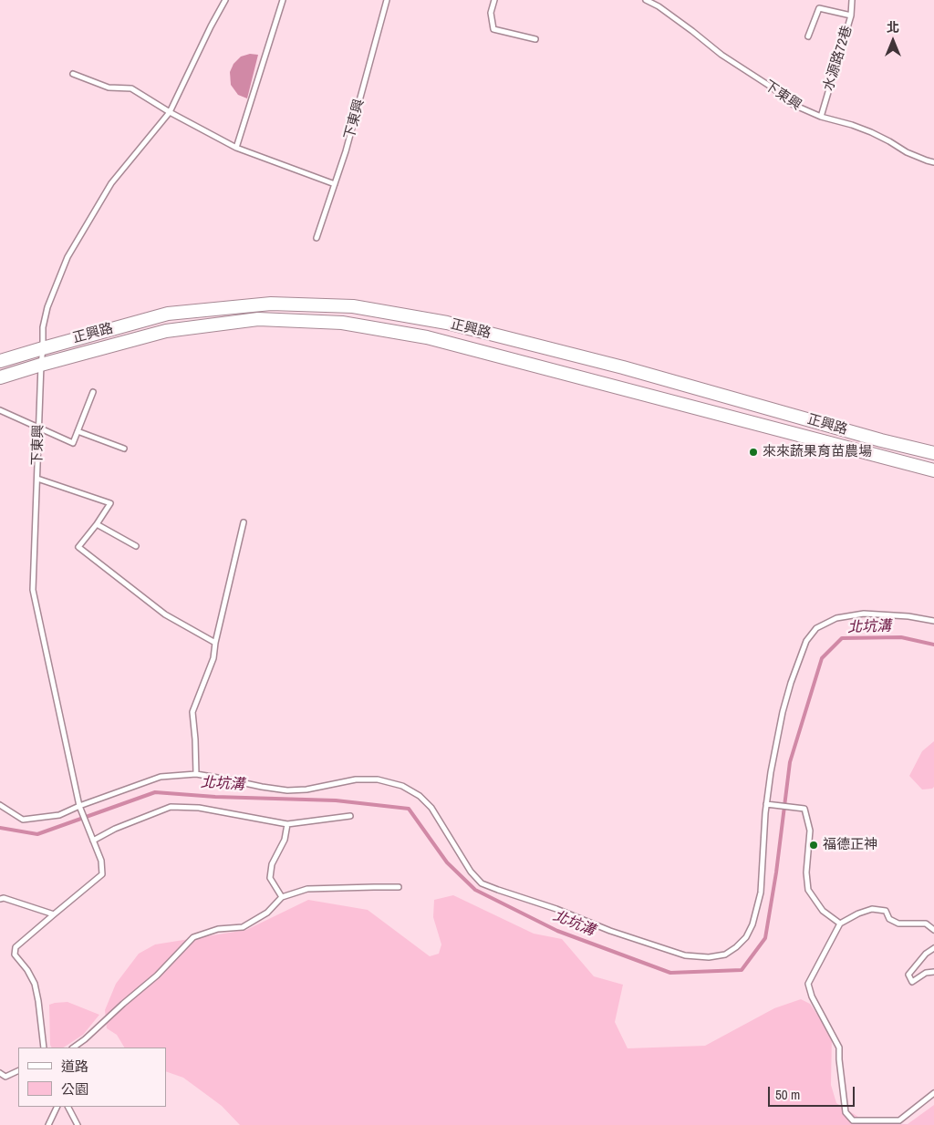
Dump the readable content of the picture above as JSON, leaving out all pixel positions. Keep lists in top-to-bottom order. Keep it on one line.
{"streets":{"main road":["正興路"],"lane":["水源路72巷","下東興"]},"crossings":[["水源路72巷","下東興"],["下東興","正興路"]],"water":["北坑溝"],"places":["來來蔬果育苗農場","福德正神"],"legend":["道路","公園"],"scale_bar":"50 m","north":"top"}
